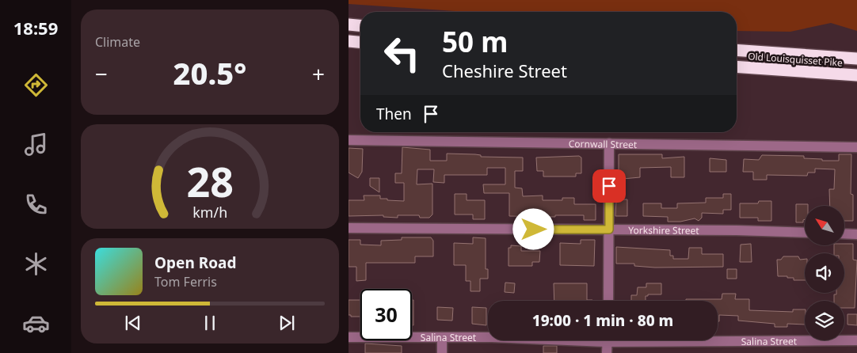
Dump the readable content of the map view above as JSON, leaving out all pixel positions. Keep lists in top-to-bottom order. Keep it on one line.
{"streets":{"highway":["Old Louisquisset Pike"],"street":["Cornwall Street","Yorkshire Street","Salina Street"]},"north":"top left","page":{"tabs":"18:59","tile":"Climate","turn":["50 m","Cheshire Street"],"heat":["−","20.5°","+"],"then":"Then","song":["Open Road","Tom Ferris"],"limit":"30","trip":"19:00 · 1 min · 80 m","gauge":["28","km/h"]}}
